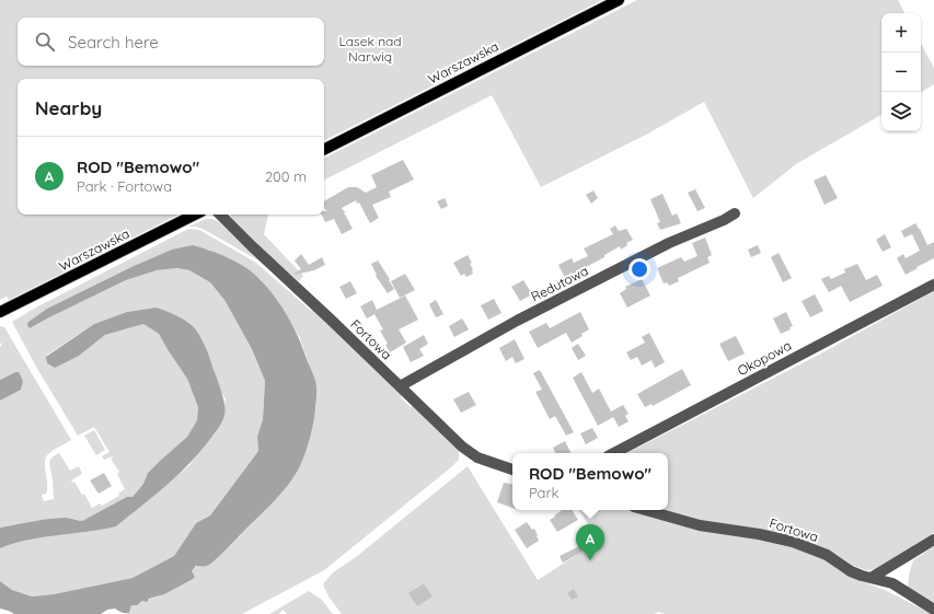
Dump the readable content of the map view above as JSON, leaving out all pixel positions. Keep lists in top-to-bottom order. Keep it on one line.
{"streets":{"main road":["Warszawska"],"street":["Redutowa","Fortowa","Okopowa"]},"crossings":[["Redutowa","Fortowa"]],"parks":["Lasek nad Narwią"],"page":{"map_buttons":["+","−"],"search":"Search here","heading":"Nearby","list":[{"mark":"A","name":"ROD \"Bemowo\"","note":"Park · Fortowa","value":"200 m"}],"popup":["ROD \"Bemowo\"","Park"],"pins":"A"}}
